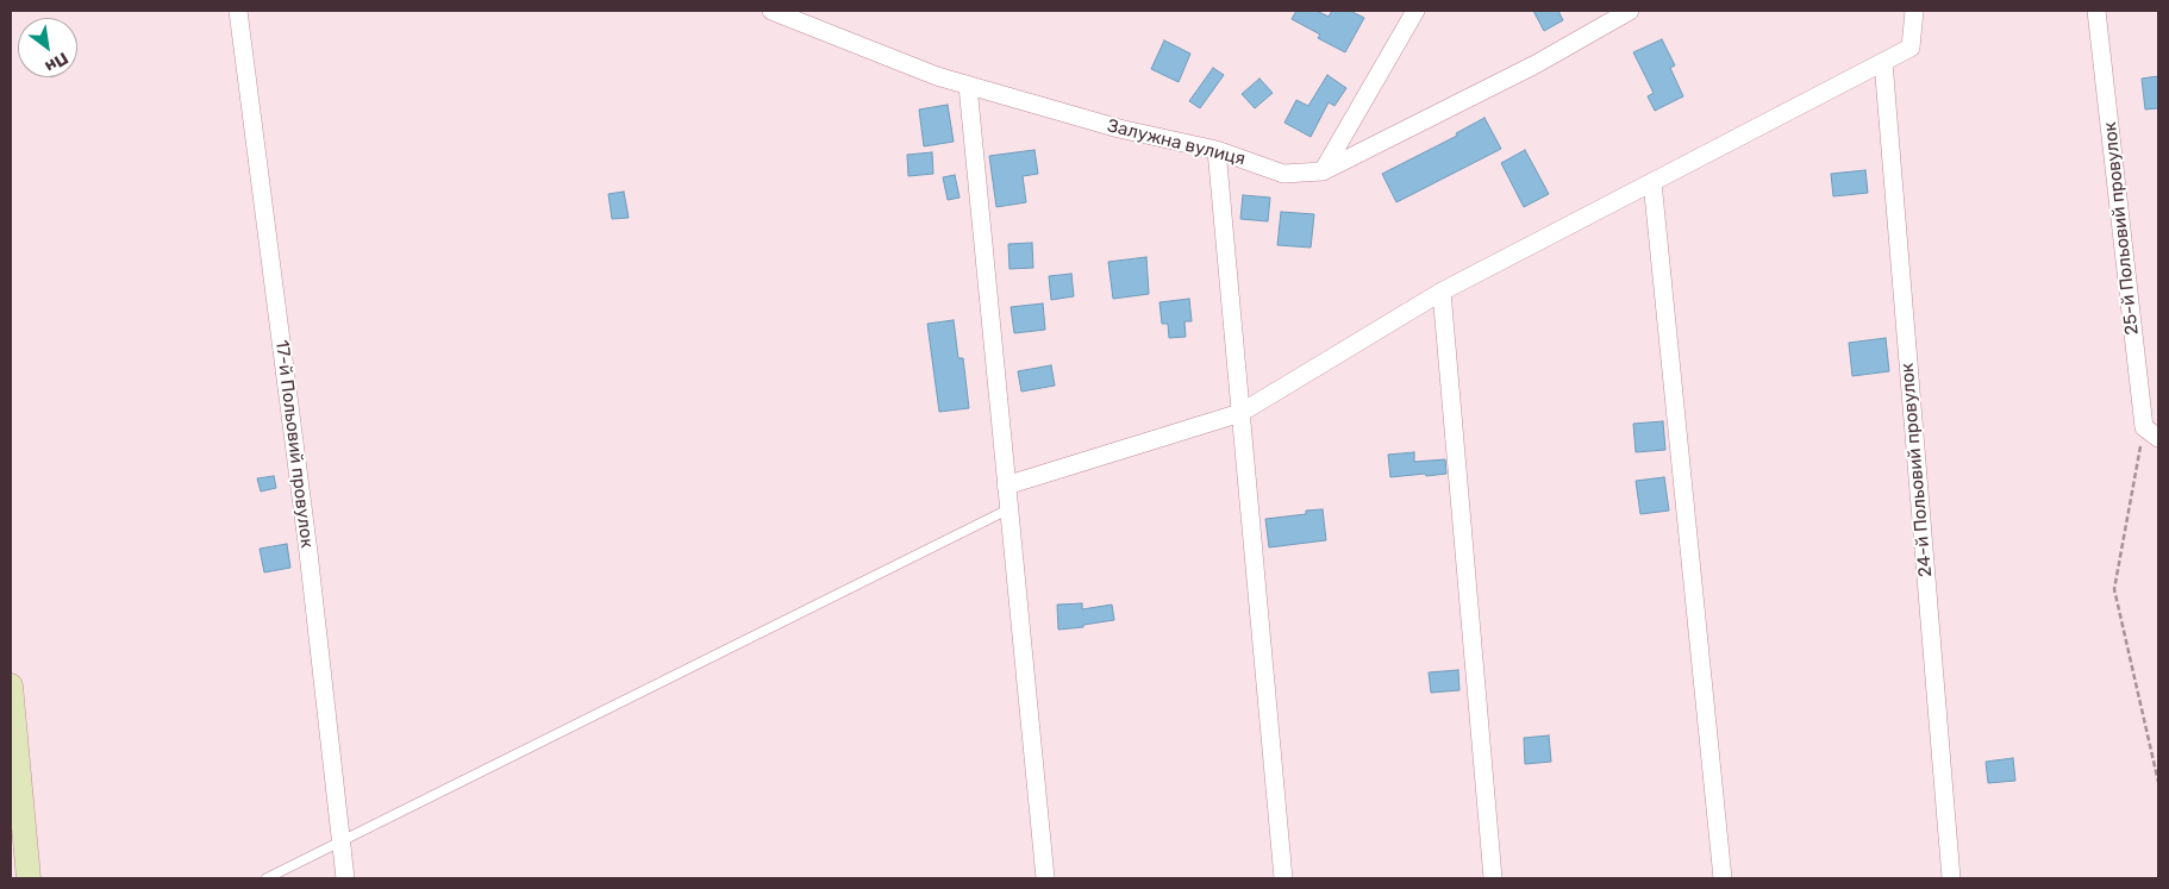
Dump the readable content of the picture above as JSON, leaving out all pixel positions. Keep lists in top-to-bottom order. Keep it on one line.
{"streets":{"street":["Залужна вулиця","25-й Польовий провулок","17-й Польовий провулок","24-й Польовий провулок"]},"north":"bottom right"}
